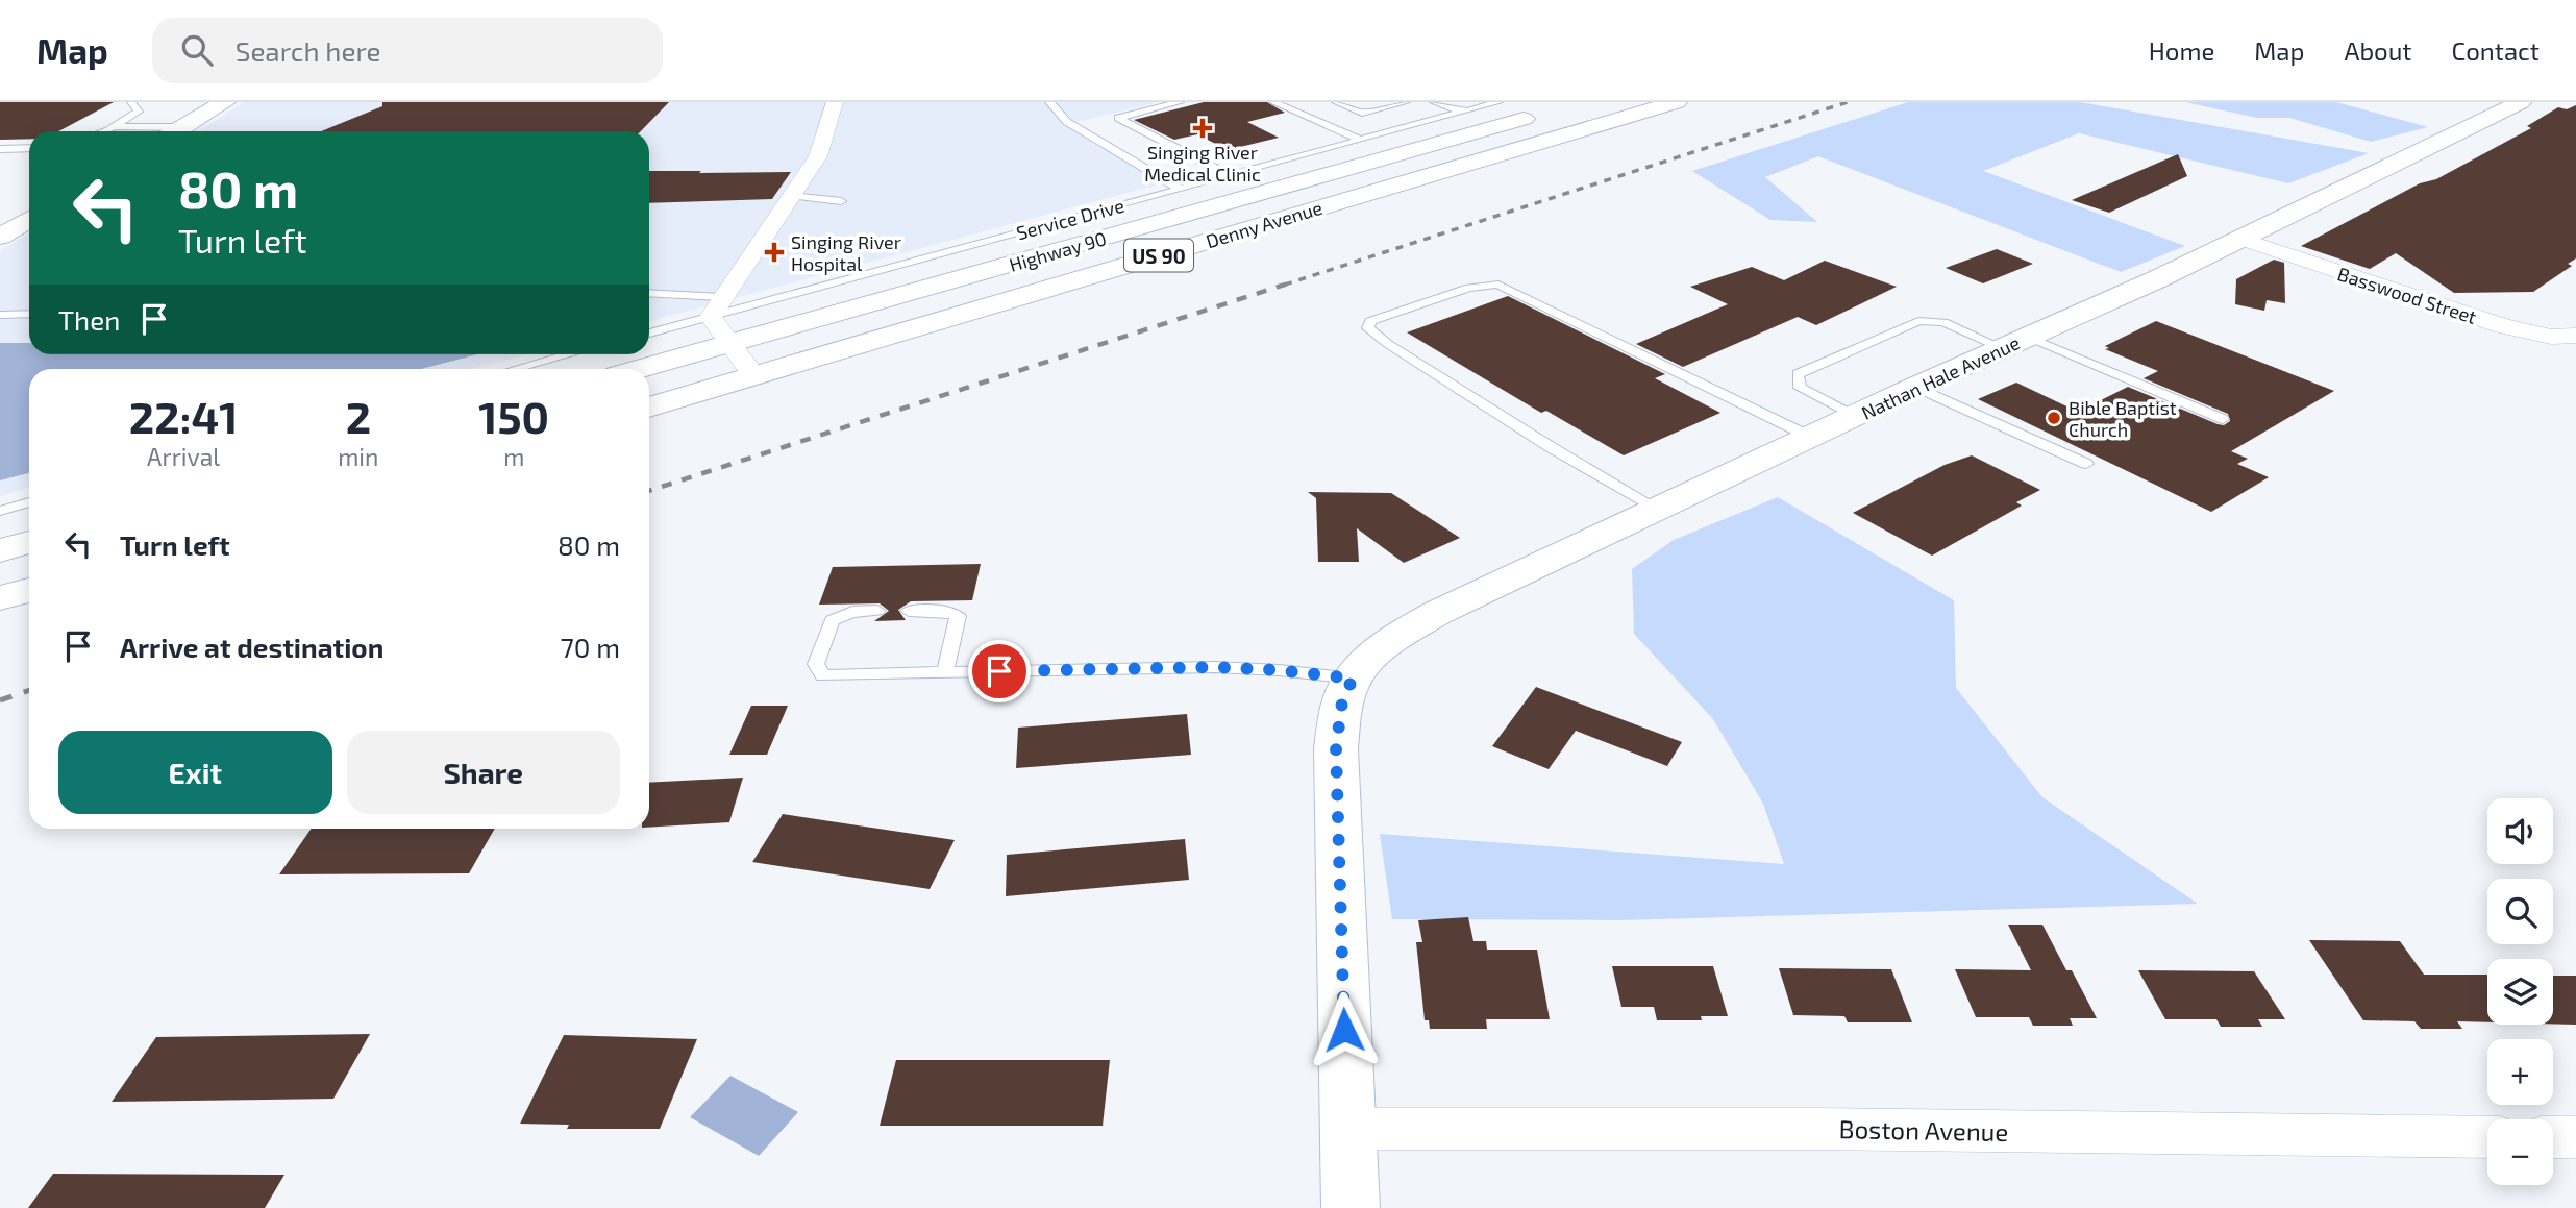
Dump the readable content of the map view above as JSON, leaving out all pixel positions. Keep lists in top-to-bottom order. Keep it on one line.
{"streets":{"main road":["Denny Avenue","Highway 90","US 90","Nathan Hale Avenue"],"street":["Basswood Street","Boston Avenue"],"lane":["Service Drive"]},"crossings":[["Basswood Street","Nathan Hale Avenue"]],"places":{"health":["Singing River Medical Clinic","Singing River Hospital"],"other":["Bible Baptist Church"]},"page":{"header":"Map","search":"Search here","nav":["Home","Map","About","Contact"],"turn":["80 m","Turn left"],"then":"Then","eta":["22:41","Arrival","2","min","150","m"],"list":[{"name":"Turn left","value":"80 m"},{"name":"Arrive at destination","value":"70 m"}],"buttons":["Exit","Share"],"map_buttons":["+","−"]}}
